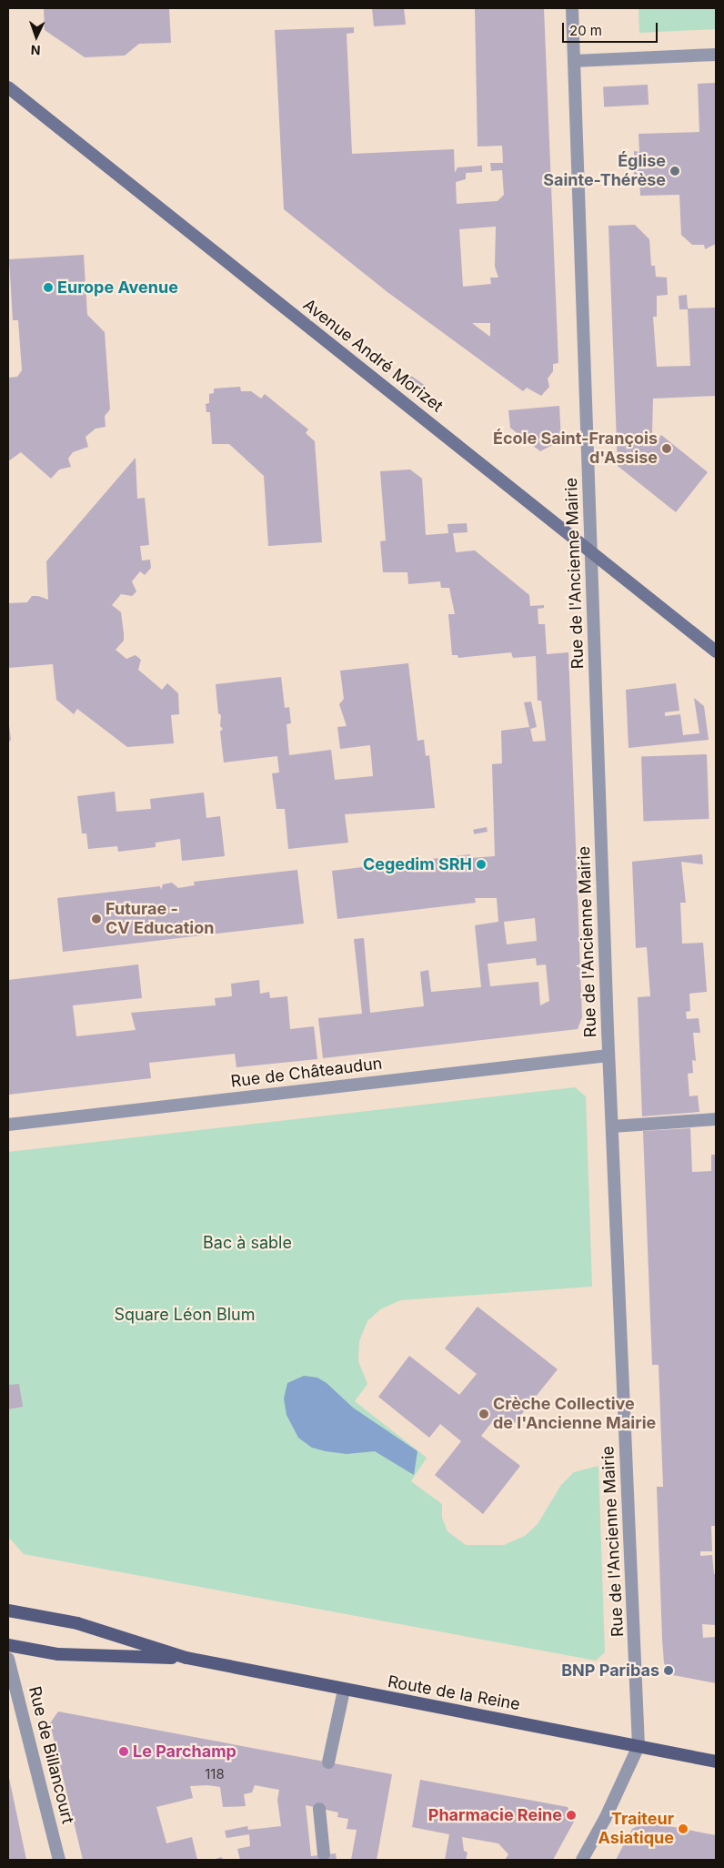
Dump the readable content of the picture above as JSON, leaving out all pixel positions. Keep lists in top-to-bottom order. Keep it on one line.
{"streets":{"main road":["Avenue André Morizet","Route de la Reine"],"street":["Rue de l'Ancienne Mairie","Rue de Châteaudun","Rue de Billancourt"]},"crossings":[["Avenue André Morizet","Rue de l'Ancienne Mairie"],["Rue de l'Ancienne Mairie","Rue de Châteaudun"],["Rue de l'Ancienne Mairie","Route de la Reine"]],"parks":["Bac à sable","Square Léon Blum"],"places":["Église Sainte-Thérèse","Europe Avenue","École Saint-François d'Assise","Cegedim SRH","Futurae - CV Education","Crèche Collective de l'Ancienne Mairie","BNP Paribas","Le Parchamp","Pharmacie Reine","Traiteur Asiatique"],"house_numbers":["118"],"scale_bar":"20 m","north":"bottom"}
